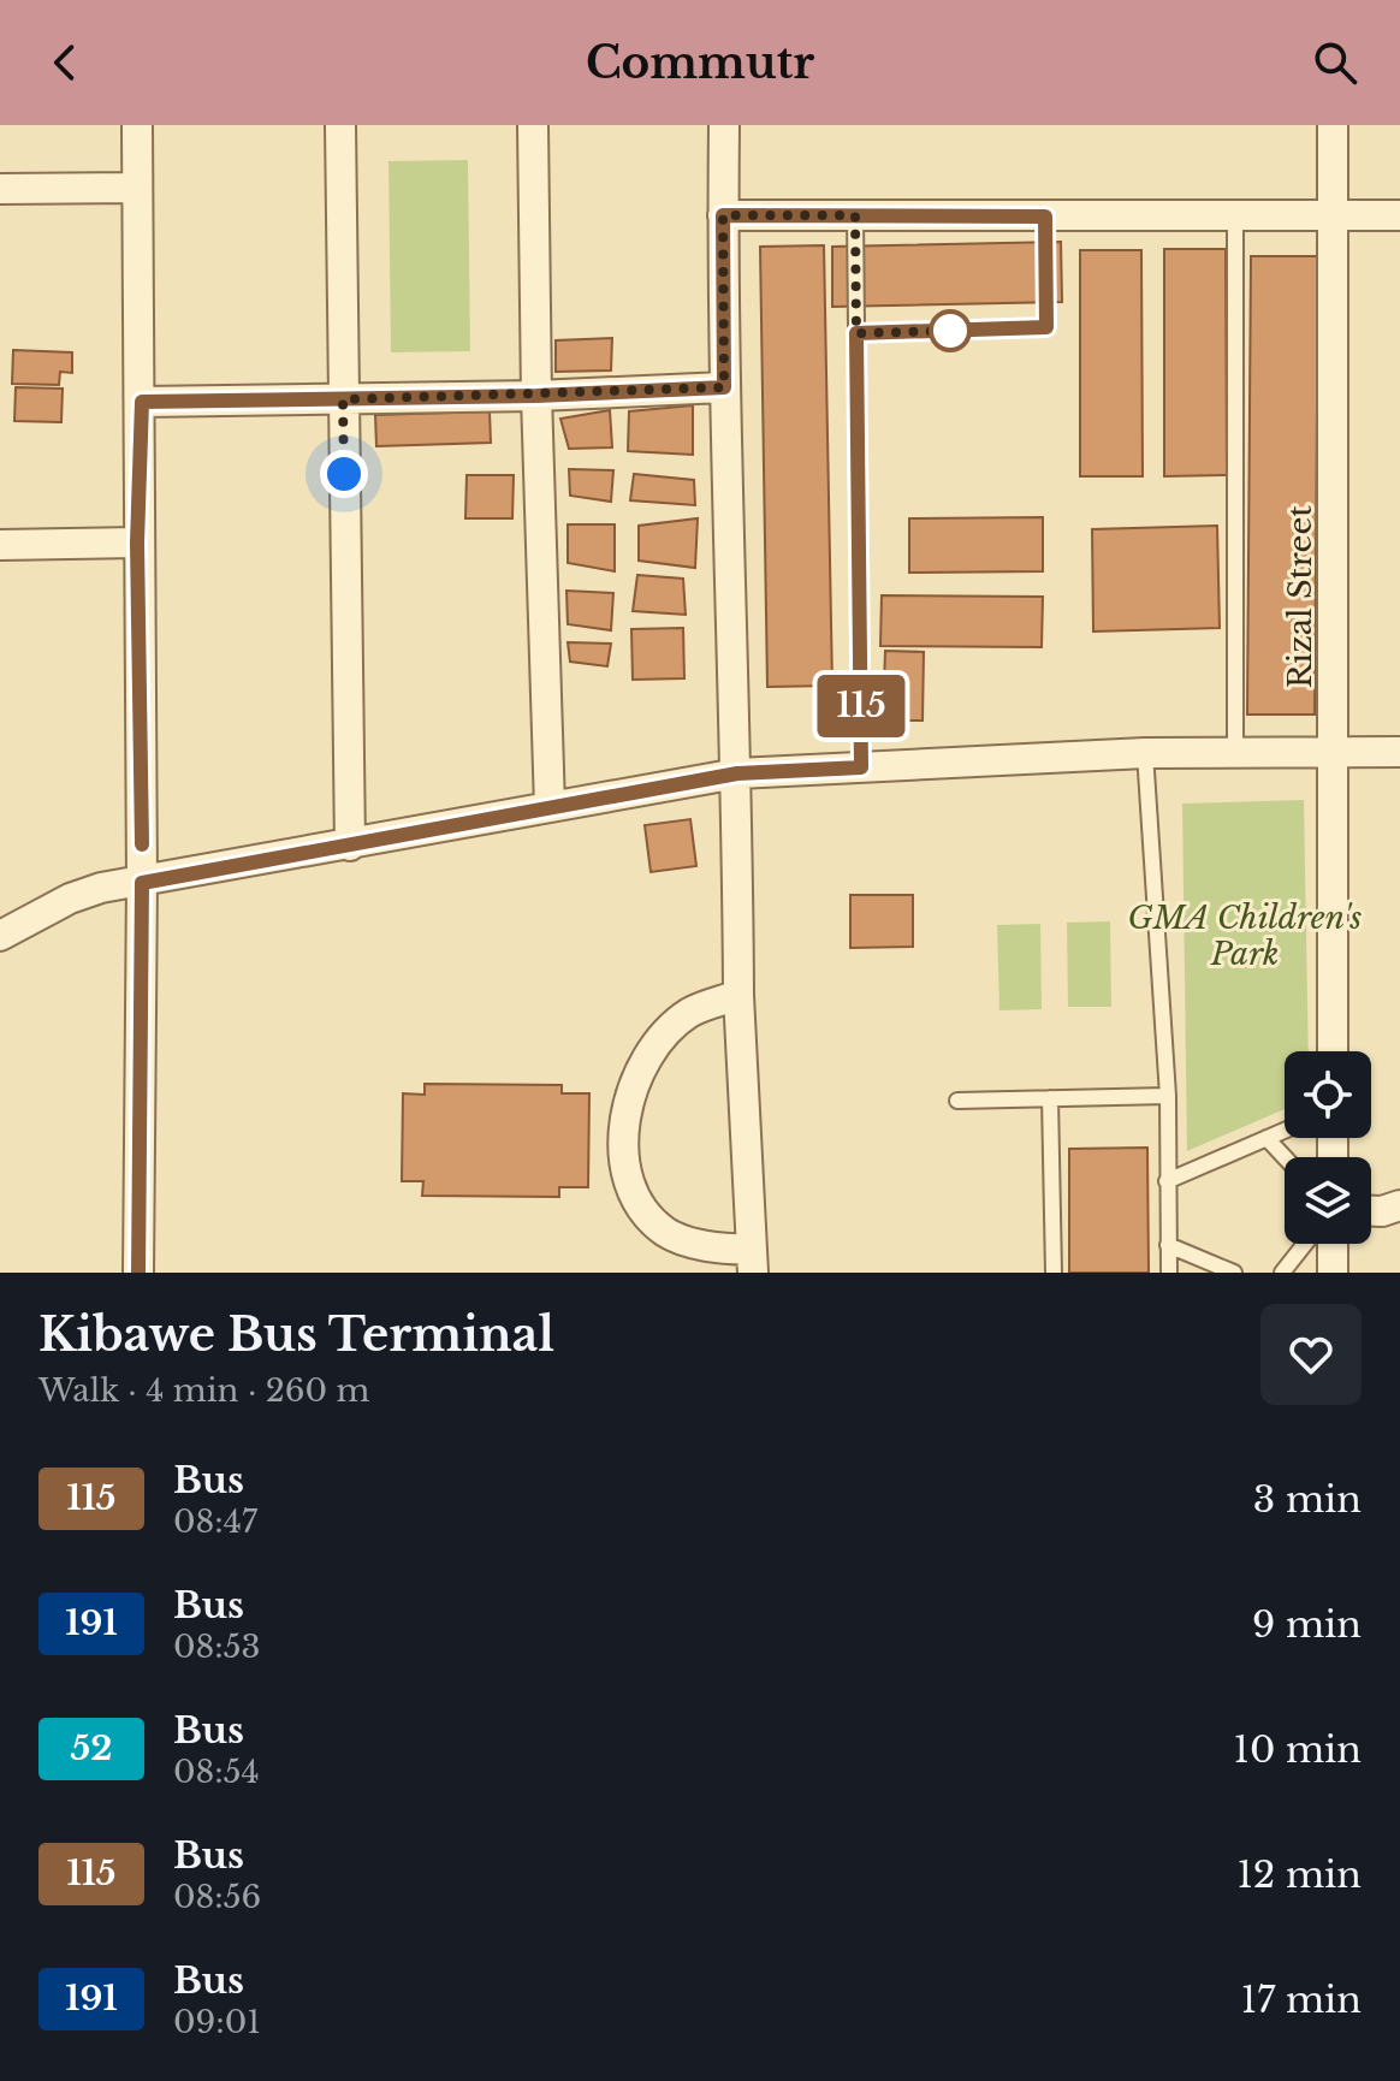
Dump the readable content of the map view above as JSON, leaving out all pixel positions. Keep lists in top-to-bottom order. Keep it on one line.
{"streets":{"street":["Rizal Street"]},"parks":["GMA Children's Park"],"lines":["bus line 115"],"page":{"header":"Commutr","on_map":"115","heading":["Kibawe Bus Terminal","Walk · 4 min · 260 m"],"list":[{"mark":"115","name":"Bus","note":"08:47","value":"3 min"},{"mark":"191","name":"Bus","note":"08:53","value":"9 min"},{"mark":"52","name":"Bus","note":"08:54","value":"10 min"},{"mark":"115","name":"Bus","note":"08:56","value":"12 min"},{"mark":"191","name":"Bus","note":"09:01","value":"17 min"}]}}
